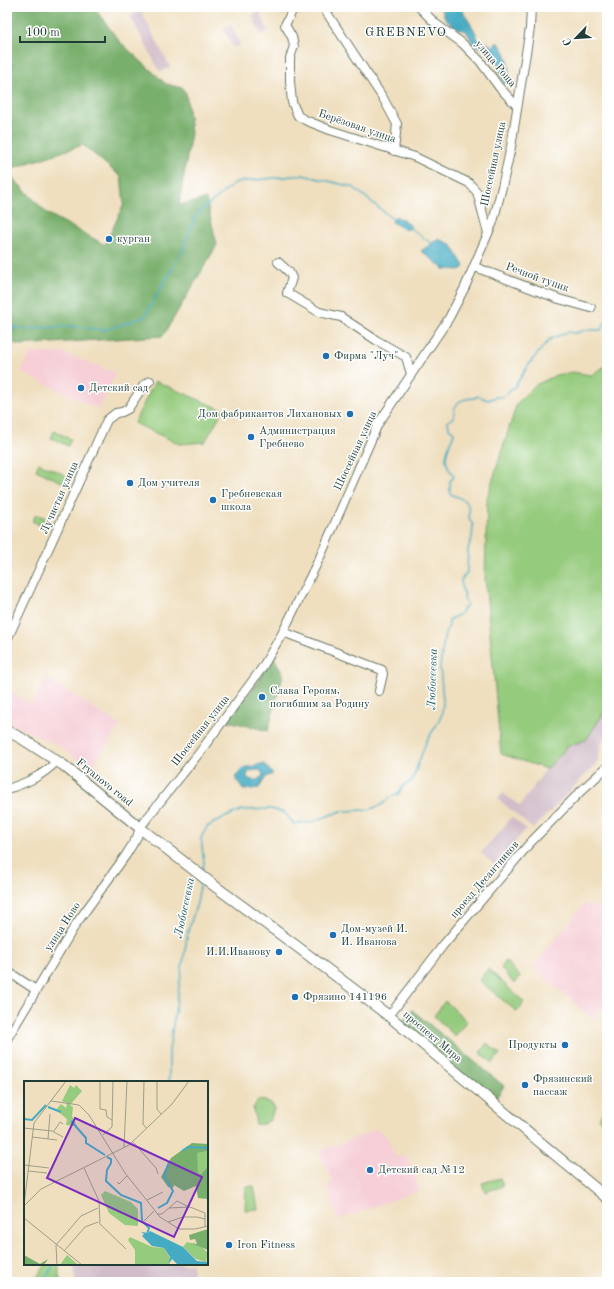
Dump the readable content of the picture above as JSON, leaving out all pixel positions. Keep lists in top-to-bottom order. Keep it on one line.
{"streets":{"main road":["Fryanovo road","проспект Мира"],"street":["улица Роща","Берёзовая улица","Шоссейная улица","Речной тупик","Лучистая улица","проезд Десантников","улица Ново"]},"crossings":[["улица Роща","Шоссейная улица"],["Берёзовая улица","Шоссейная улица"],["Шоссейная улица","Речной тупик"],["Шоссейная улица","Fryanovo road"],["Шоссейная улица","улица Ново"],["Fryanovo road","улица Ново"],["Fryanovo road","проспект Мира"],["проезд Десантников","проспект Мира"]],"districts":["GREBNEVO"],"water":["Любосеевка"],"places":["курган","Фирма \"Луч\"","Детский сад","Дом фабрикантов Лихановых","Администрация Гребнево","Дом учителя","Гребневская школа","Слава Героям, погибшим за Родину","Дом-музей И. И. Иванова","И.И.Иванову","Фрязино 141196","Продукты","Фрязинский пассаж","Детский сад №12","Iron Fitness"],"scale_bar":"100 m","north":"bottom left"}
